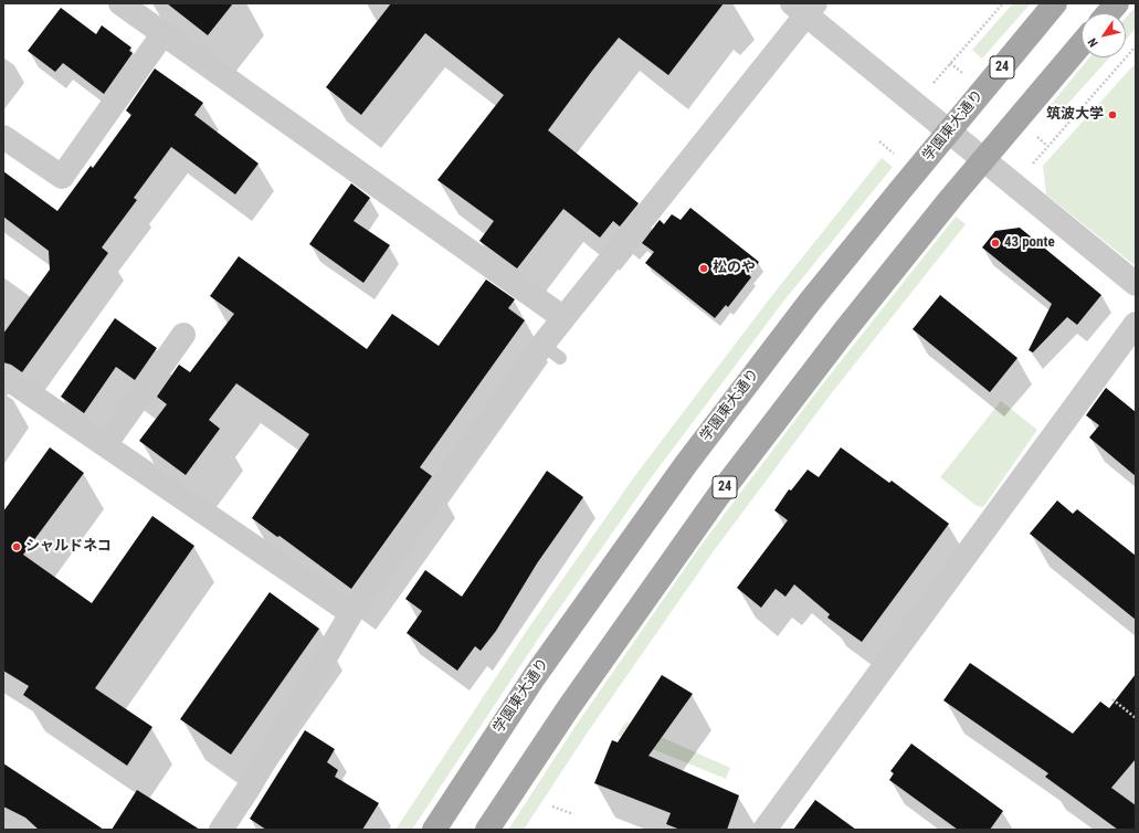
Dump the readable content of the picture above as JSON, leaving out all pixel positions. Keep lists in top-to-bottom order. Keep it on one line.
{"streets":{"main road":["24","学園東大通り"]},"places":["筑波大学","43 ponte","松のや","シャルドネコ"],"north":"bottom left"}
